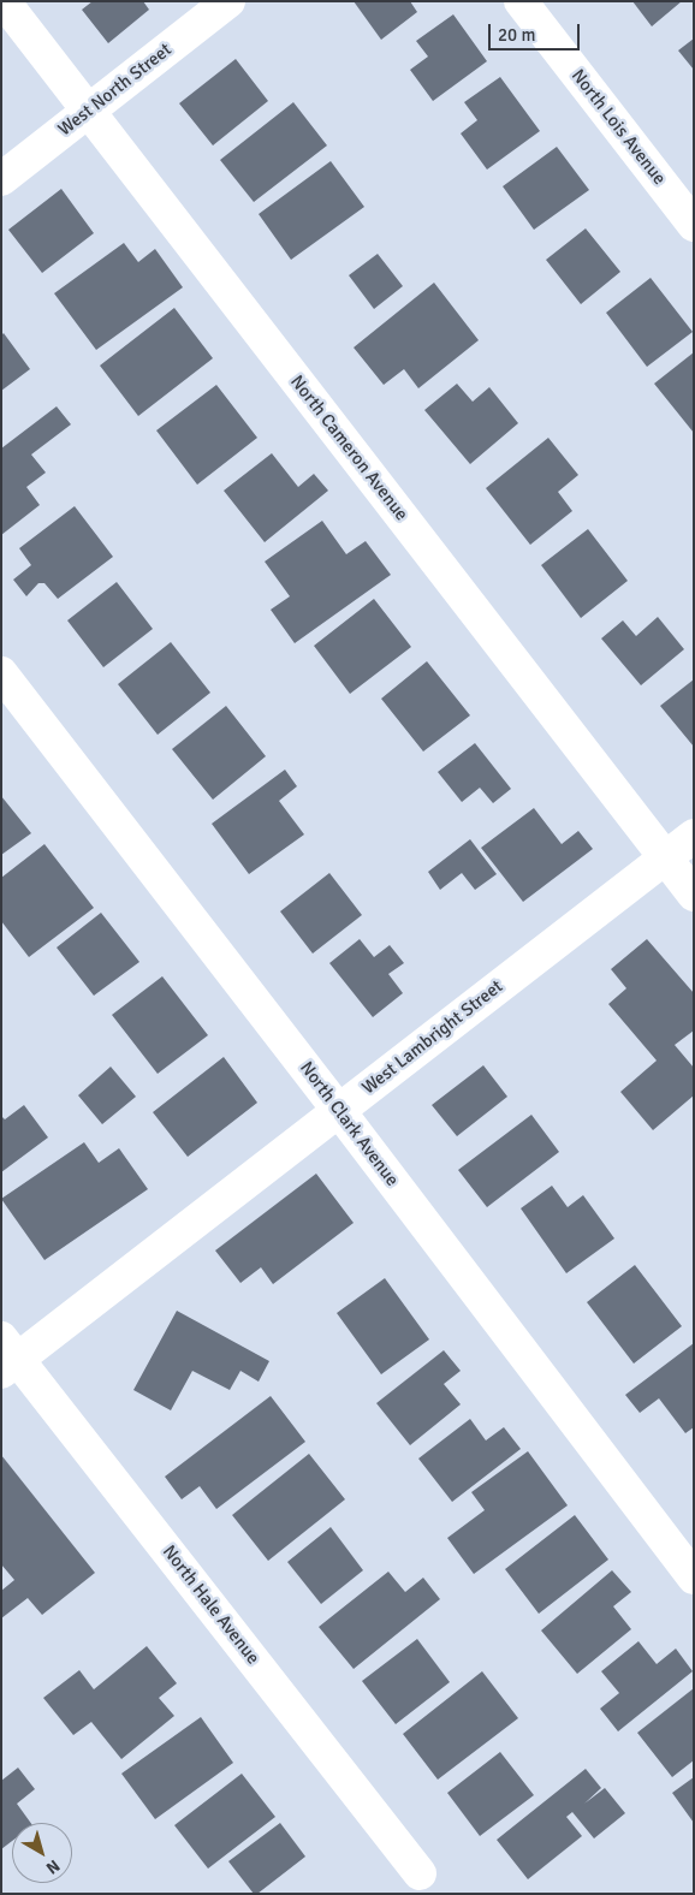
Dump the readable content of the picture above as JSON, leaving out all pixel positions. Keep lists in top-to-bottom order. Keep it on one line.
{"streets":{"street":["West North Street","North Lois Avenue","North Cameron Avenue","West Lambright Street","North Clark Avenue","North Hale Avenue"]},"crossings":[["West North Street","North Cameron Avenue"],["North Cameron Avenue","West Lambright Street"],["West Lambright Street","North Clark Avenue"],["West Lambright Street","North Hale Avenue"]],"scale_bar":"20 m","north":"bottom right"}
